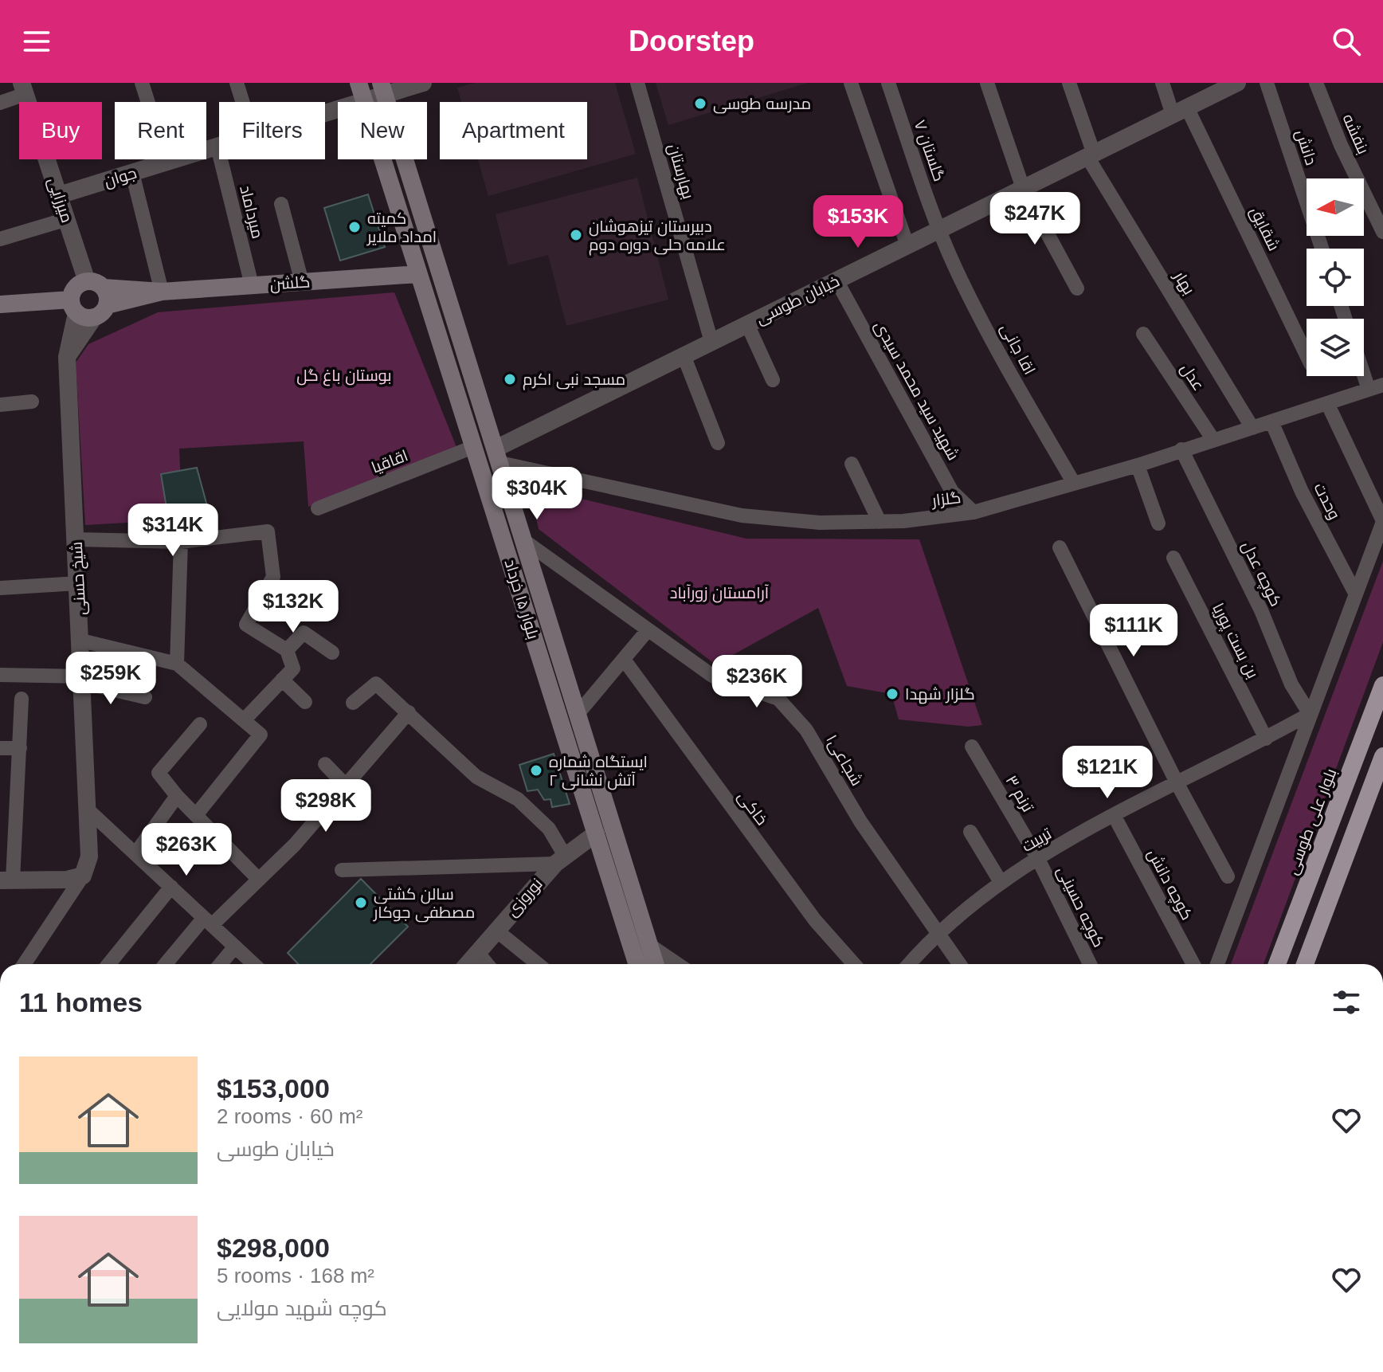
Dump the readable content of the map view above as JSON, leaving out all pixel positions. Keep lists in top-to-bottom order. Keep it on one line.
{"streets":{"highway":["بلوار علی طوسی"],"main road":["گلشن","بلوار ۱۵ خرداد"],"street":["بنفشه","دانش","گلستان ۷","بهارستان","جوان","میرزایی","میرداماد","شقایق","بهار","خیابان طوسی","اقا جانی","عدل","شهید سید محمد سیدی","اقاقیا","گلزار","وحدت","کوچه عدل","شیخ حسنی","بن بست پوریا","شجاعی۱","ترنم ۳","خاکی","تربیت","کوچه دانش","نوروزی","کوچه حسینی"]},"crossings":[["گلستان ۷","خیابان طوسی"],["گلستان ۷","اقا جانی"],["بهارستان","خیابان طوسی"],["جوان","میرزایی"],["جوان","میرداماد"],["جوان","بلوار ۱۵ خرداد"],["میرزایی","گلشن"],["میرزایی","شیخ حسنی"],["میرداماد","گلشن"],["شقایق","خیابان طوسی"],["گلشن","شیخ حسنی"],["گلشن","بلوار ۱۵ خرداد"],["بهار","خیابان طوسی"],["بهار","گلزار"],["خیابان طوسی","اقا جانی"],["خیابان طوسی","شهید سید محمد سیدی"],["خیابان طوسی","گلزار"],["خیابان طوسی","بلوار ۱۵ خرداد"],["اقا جانی","گلزار"],["عدل","گلزار"],["شهید سید محمد سیدی","گلزار"],["اقاقیا","بلوار ۱۵ خرداد"],["گلزار","وحدت"],["گلزار","کوچه عدل"],["گلزار","بلوار ۱۵ خرداد"],["کوچه عدل","تربیت"],["بلوار ۱۵ خرداد","شجاعی۱"],["بلوار ۱۵ خرداد","نوروزی"],["بن بست پوریا","تربیت"],["شجاعی۱","تربیت"],["ترنم ۳","تربیت"],["ترنم ۳","کوچه حسینی"],["تربیت","کوچه دانش"],["تربیت","کوچه حسینی"]],"parks":["بوستان باغ گل","آرامستان زورآباد"],"places":["مدرسه طوسی","کمیته امداد ملایر","دبیرستان تیزهوشان علامه حلی دوره دوم","مسجد نبی اکرم","گلزار شهدا","ایستگاه شماره ۲ آتش نشانی","سالن کشتی مصطفی جوکار"],"north":"left","page":{"header":"Doorstep","chip":["Buy","Rent","Filters","New","Apartment"],"price":["$247K","$153K","$304K","$314K","$132K","$111K","$259K","$236K","$121K","$298K","$263K"],"heading":"11 homes","list":[{"name":"$153,000","note":"2 rooms · 60 m² · خیابان طوسی"},{"name":"$298,000","note":"5 rooms · 168 m² · کوچه شهید مولایی"}]}}
